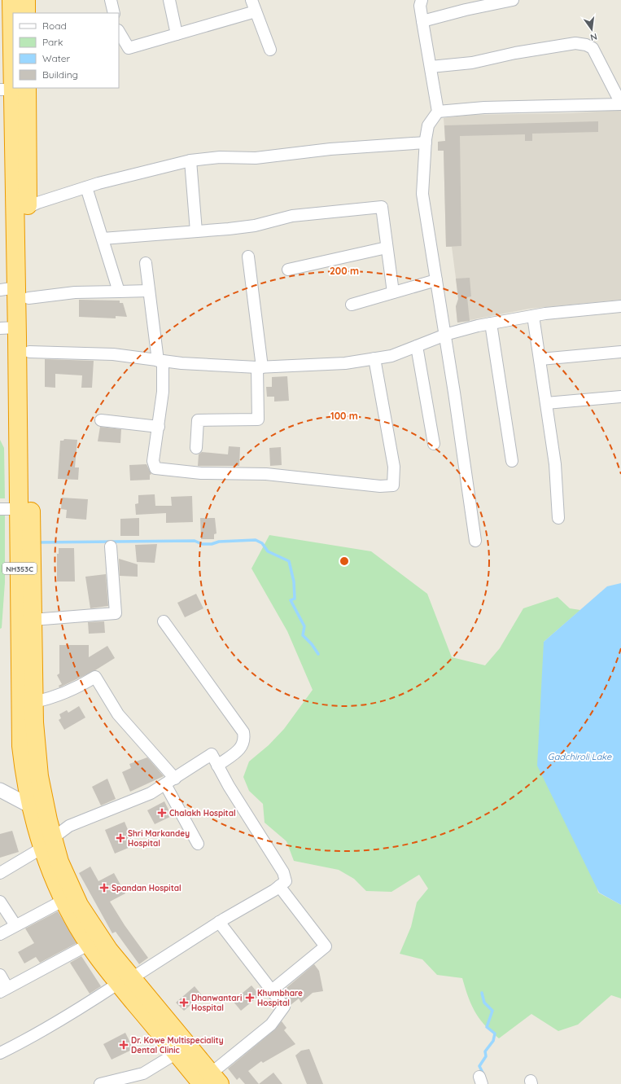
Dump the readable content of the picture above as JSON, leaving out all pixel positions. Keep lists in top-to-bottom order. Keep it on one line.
{"streets":{"highway":["NH353C"]},"water":["Gadchiroli Lake"],"places":{"health":["Chalakh Hospital","Shri Markandey Hospital","Spandan Hospital","Khumbhare Hospital","Dhanwantari Hospital","Dr. Kowe Multispeciality Dental Clinic"]},"legend":["Road","Park","Water","Building"],"north":"bottom","rings":["200 m","100 m"]}
